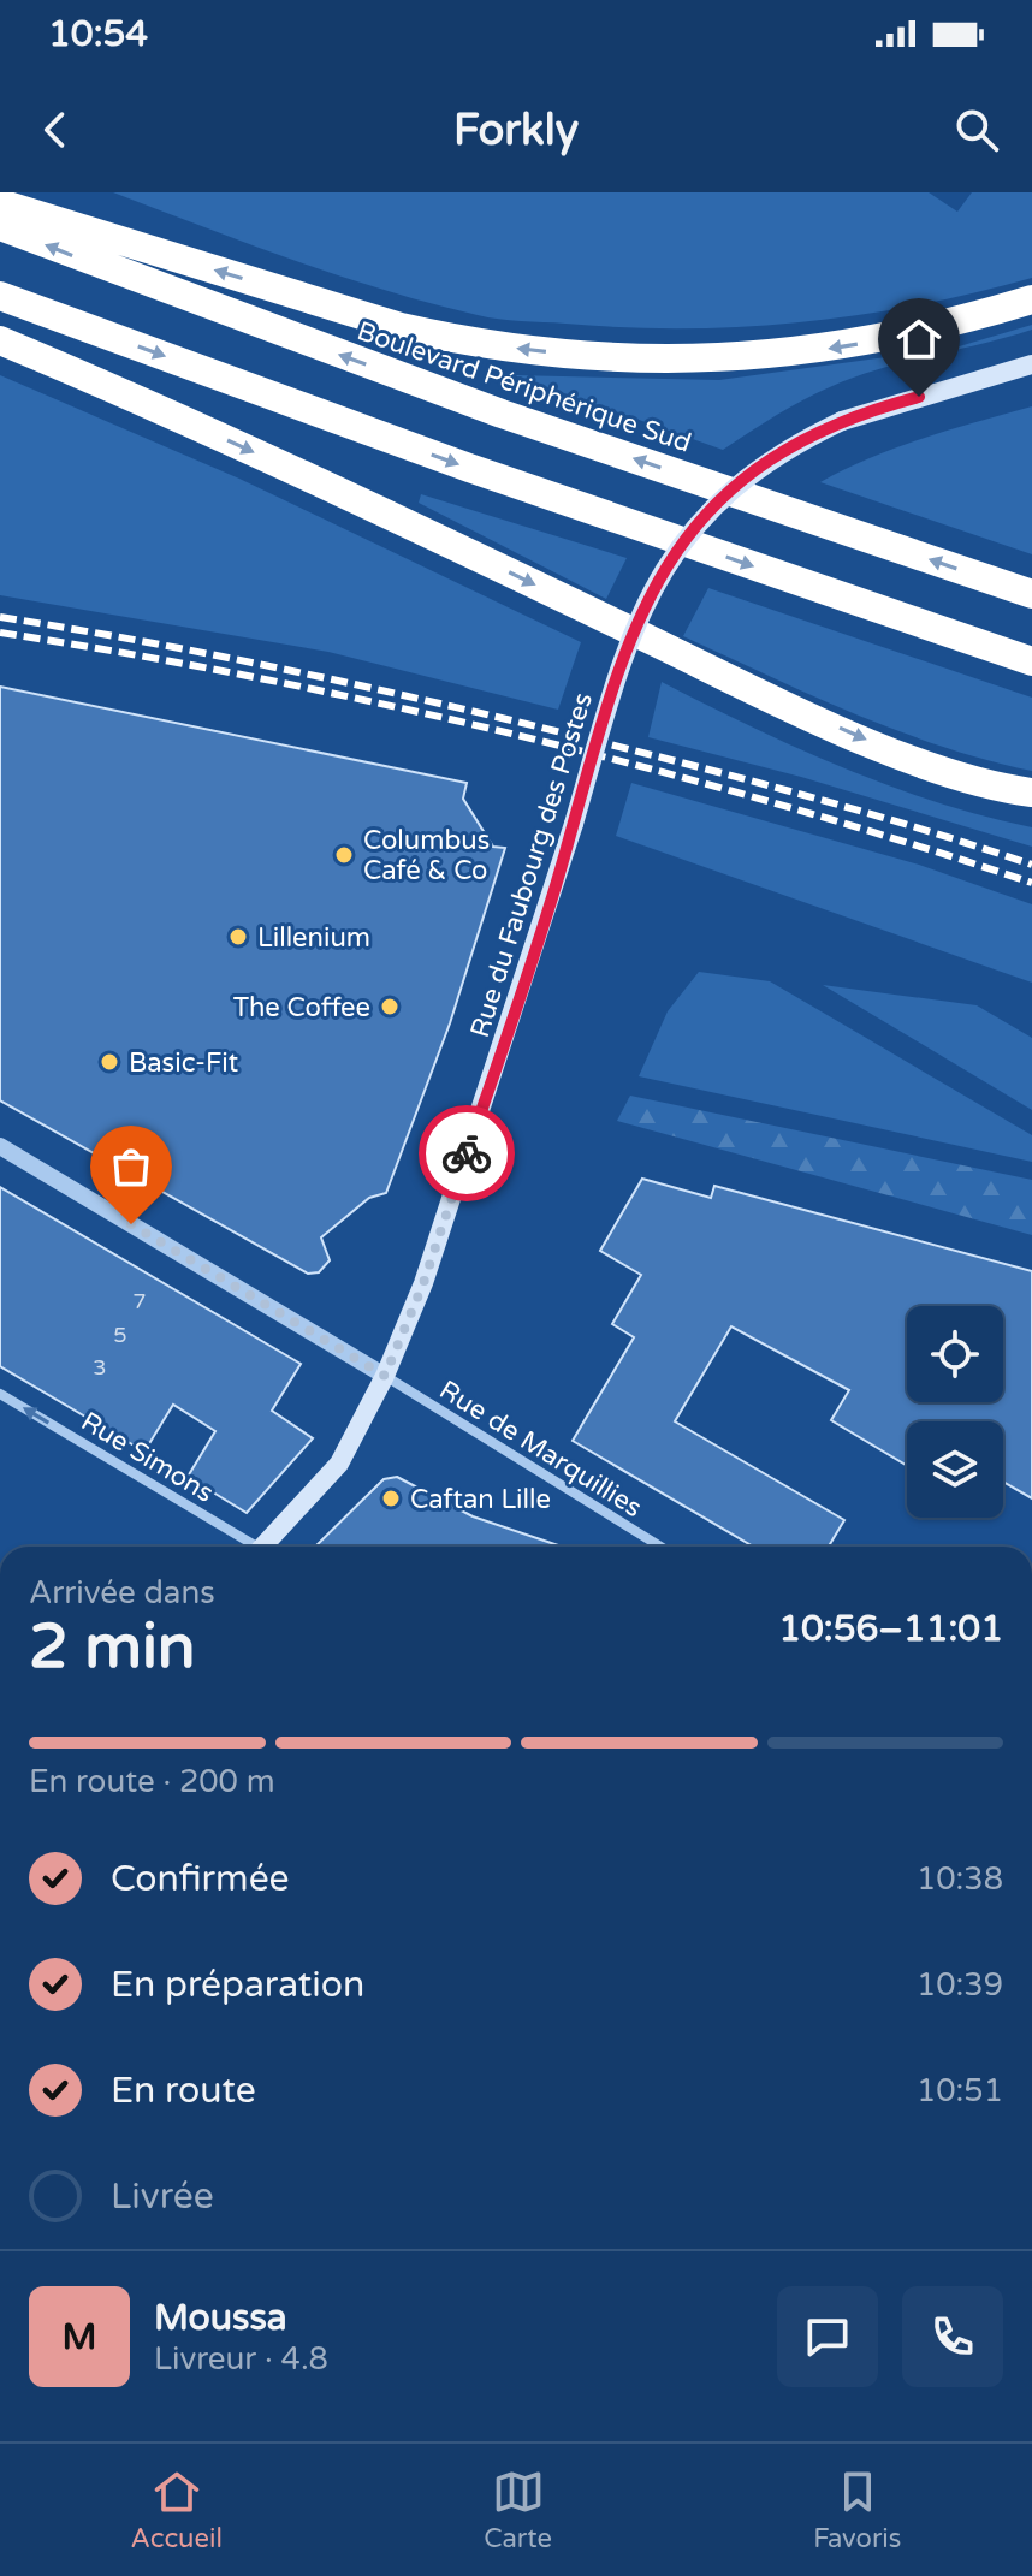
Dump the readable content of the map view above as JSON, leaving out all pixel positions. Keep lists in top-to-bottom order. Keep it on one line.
{"streets":{"highway":["Boulevard Périphérique Sud"],"main road":["Rue du Faubourg des Postes"],"street":["Rue de Marquillies","Rue Simons"]},"crossings":[["Rue du Faubourg des Postes","Rue de Marquillies"]],"one_way":["Rue Simons"],"places":["Columbus Café & Co","Lillenium","The Coffee","Basic-Fit","Caftan Lille"],"house_numbers":["7","5","3"],"page":{"status":"10:54","header":"Forkly","heading":["2 min","Arrivée dans","10:56–11:01"],"panel":["Moussa","Livreur · 4.8"],"bar":"En route · 200 m","list":[["Confirmée","10:38"],["En préparation","10:39"],["En route","10:51"],"Livrée"],"round":"M","tabs":["Accueil","Carte","Favoris"]}}
